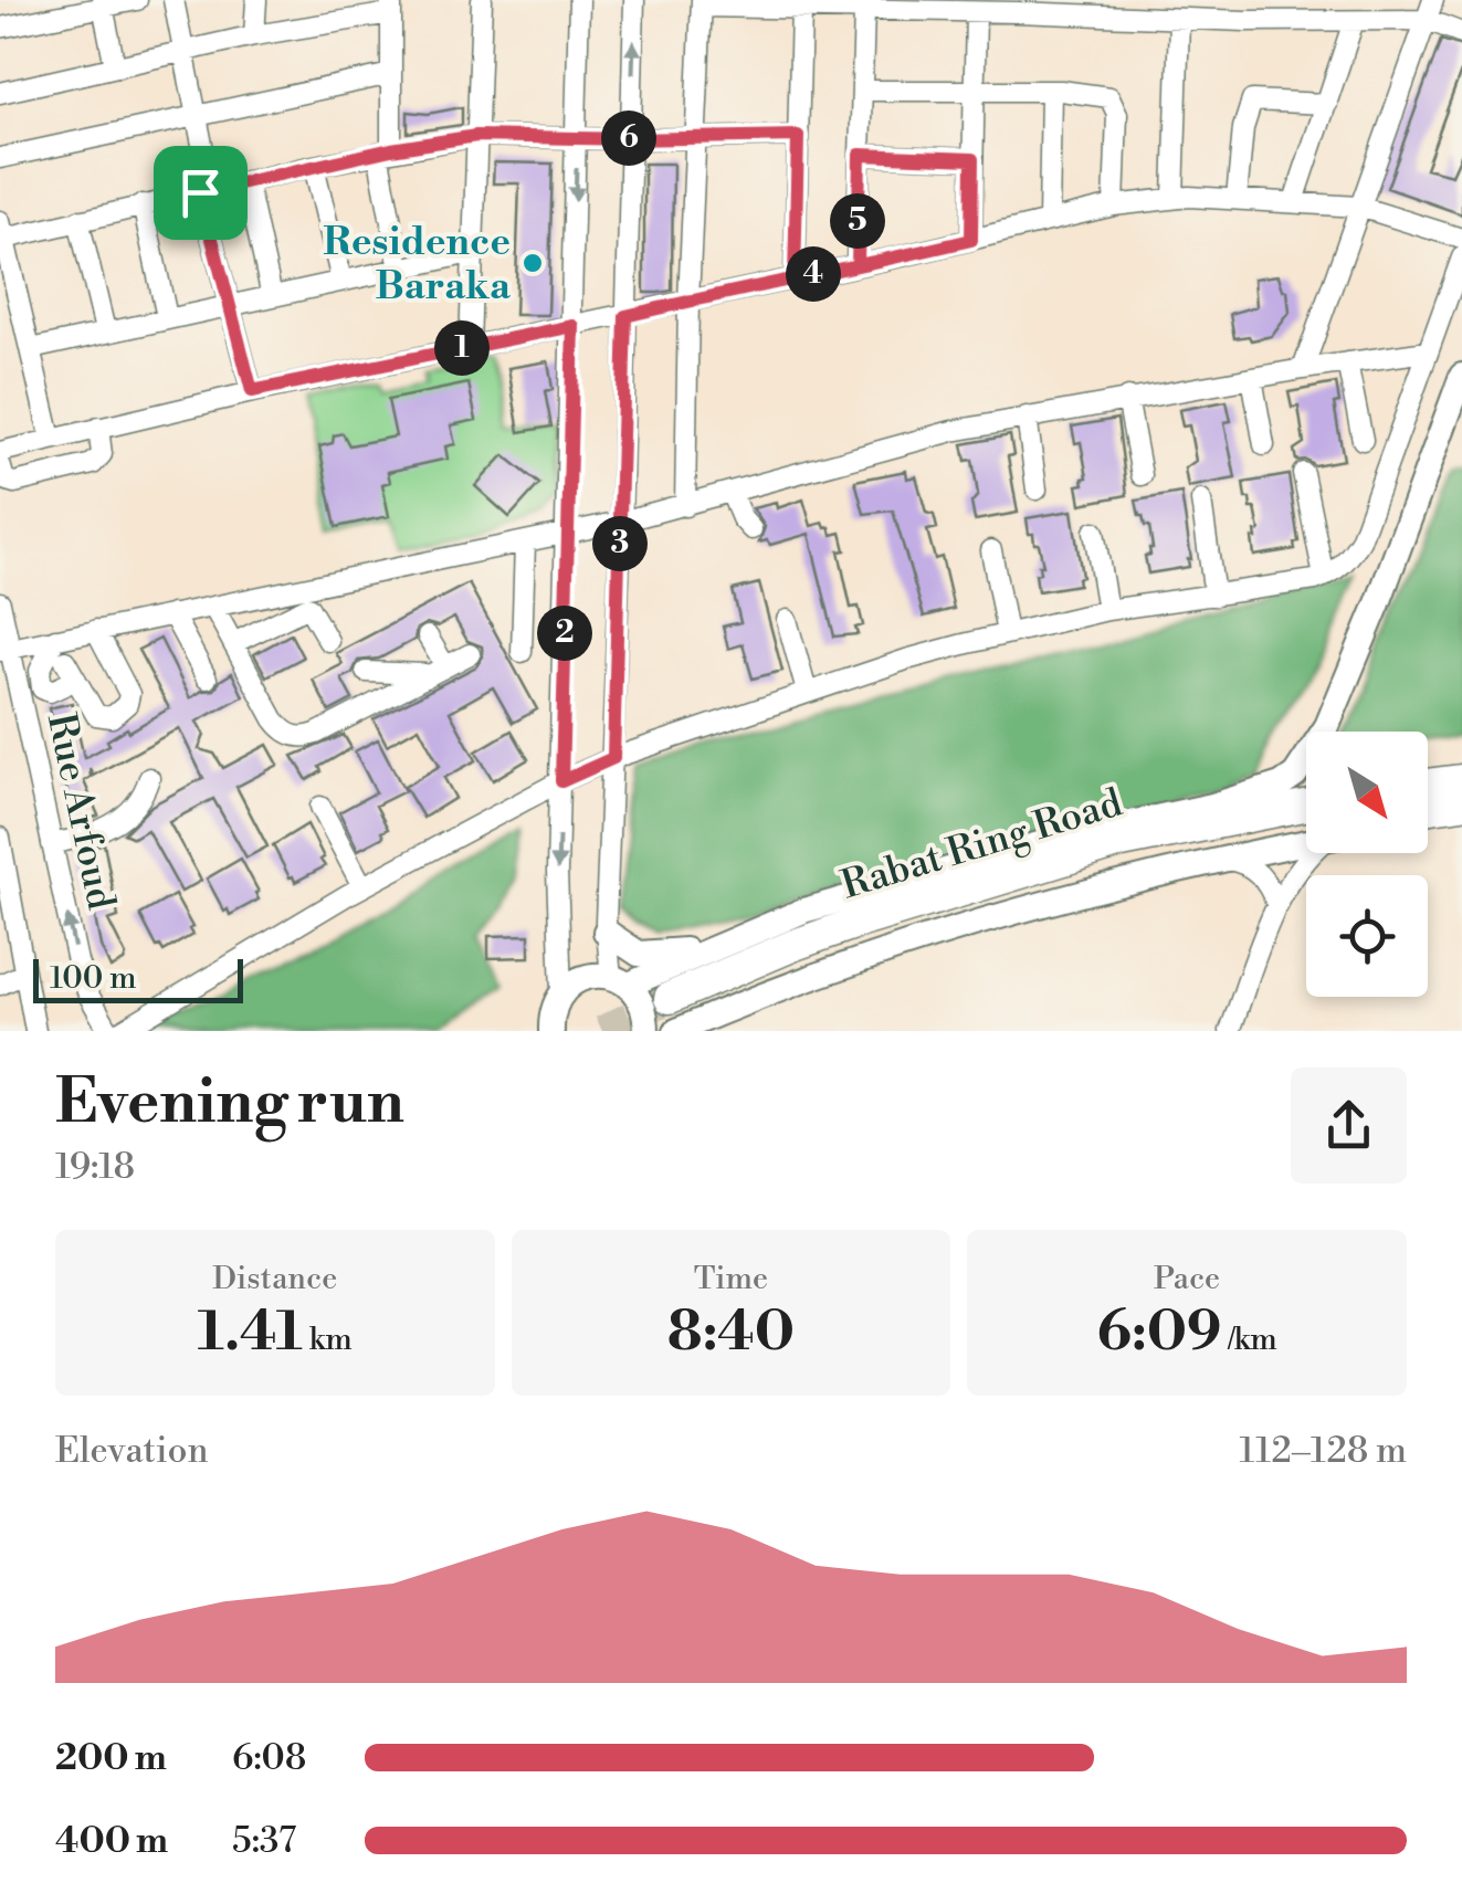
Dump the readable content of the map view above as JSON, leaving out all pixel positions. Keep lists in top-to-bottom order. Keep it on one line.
{"streets":{"highway":["Rabat Ring Road"],"street":["Rue Arfoud"]},"places":["Residence Baraka"],"scale_bar":"100 m","north":"bottom right","page":{"pins":["6","5","4","1","3","2"],"scale":"100 m","heading":["Evening run","19:18"],"stats":[["Distance","1.41 km"],["Time","8:40"],["Pace","6:09 /km"]],"chart":["Elevation","112–128 m"],"list":[{"name":"200 m","note":"6:08"},{"name":"400 m","note":"5:37"}]}}
